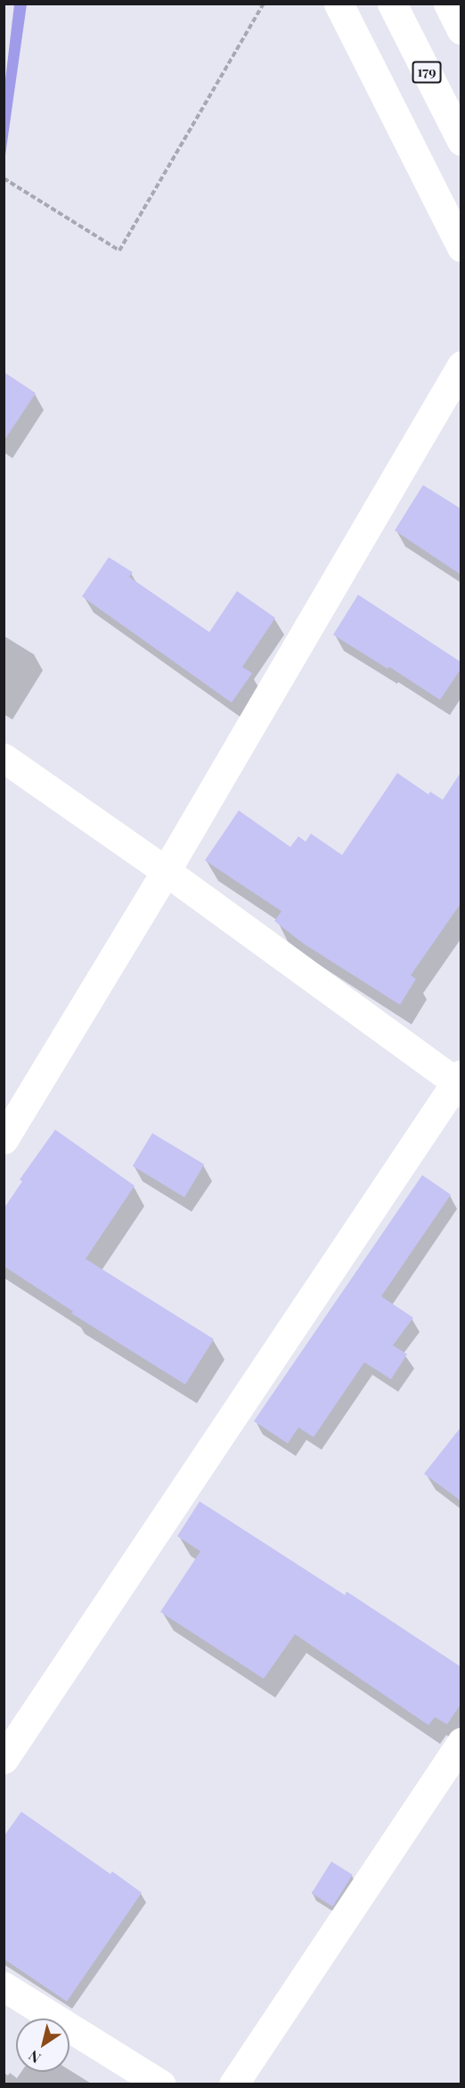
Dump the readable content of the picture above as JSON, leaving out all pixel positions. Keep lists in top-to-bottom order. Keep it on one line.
{"streets":{"main road":["179"]},"north":"bottom left"}
